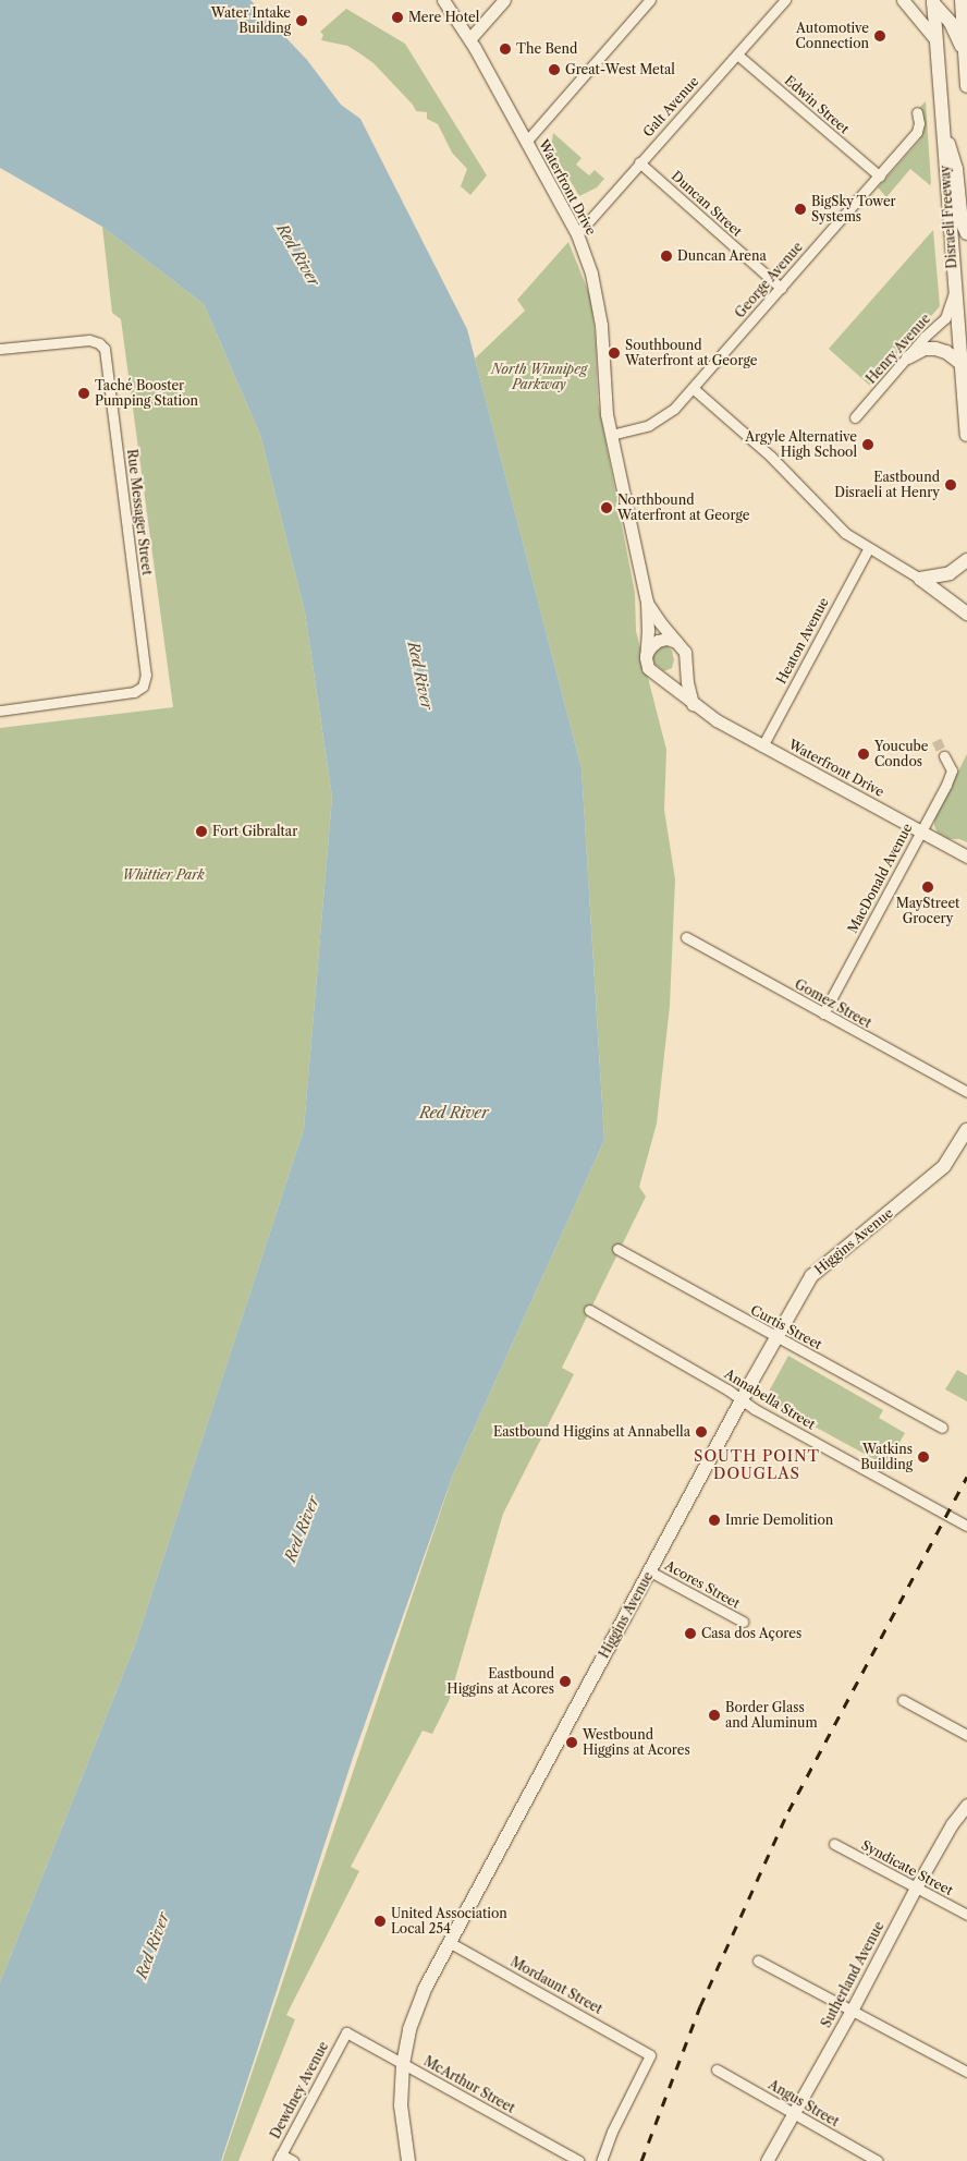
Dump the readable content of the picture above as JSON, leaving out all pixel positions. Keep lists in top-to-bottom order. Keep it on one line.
{"streets":{"main road":["Disraeli Freeway","Higgins Avenue"],"street":["Edwin Street","Galt Avenue","Waterfront Drive","Duncan Street","George Avenue","Henry Avenue","Rue Messager Street","Heaton Avenue","MacDonald Avenue","Gomez Street","Curtis Street","Annabella Street","Acores Street","Syndicate Street","Sutherland Avenue","Mordaunt Street","McArthur Street","Dewdney Avenue","Angus Street"]},"crossings":[["Edwin Street","Galt Avenue"],["Edwin Street","George Avenue"],["Galt Avenue","Waterfront Drive"],["Galt Avenue","Duncan Street"],["Waterfront Drive","George Avenue"],["Waterfront Drive","Heaton Avenue"],["Waterfront Drive","MacDonald Avenue"],["Duncan Street","George Avenue"],["Disraeli Freeway","Henry Avenue"],["MacDonald Avenue","Gomez Street"],["Higgins Avenue","Curtis Street"],["Higgins Avenue","Annabella Street"],["Higgins Avenue","Acores Street"],["Higgins Avenue","Mordaunt Street"],["Higgins Avenue","McArthur Street"],["Syndicate Street","Sutherland Avenue"],["Sutherland Avenue","Angus Street"],["McArthur Street","Dewdney Avenue"]],"districts":["SOUTH POINT DOUGLAS"],"water":["Red River"],"parks":["North Winnipeg Parkway","Whittier Park"],"places":["Mere Hotel","Water Intake Building","Automotive Connection","The Bend","Great-West Metal","BigSky Tower Systems","Duncan Arena","Southbound Waterfront at George","Taché Booster Pumping Station","Argyle Alternative High School","Eastbound Disraeli at Henry","Northbound Waterfront at George","Youcube Condos","Fort Gibraltar","MayStreet Grocery","Eastbound Higgins at Annabella","Watkins Building","Imrie Demolition","Casa dos Açores","Eastbound Higgins at Acores","Border Glass and Aluminum","Westbound Higgins at Acores","United Association Local 254"]}
